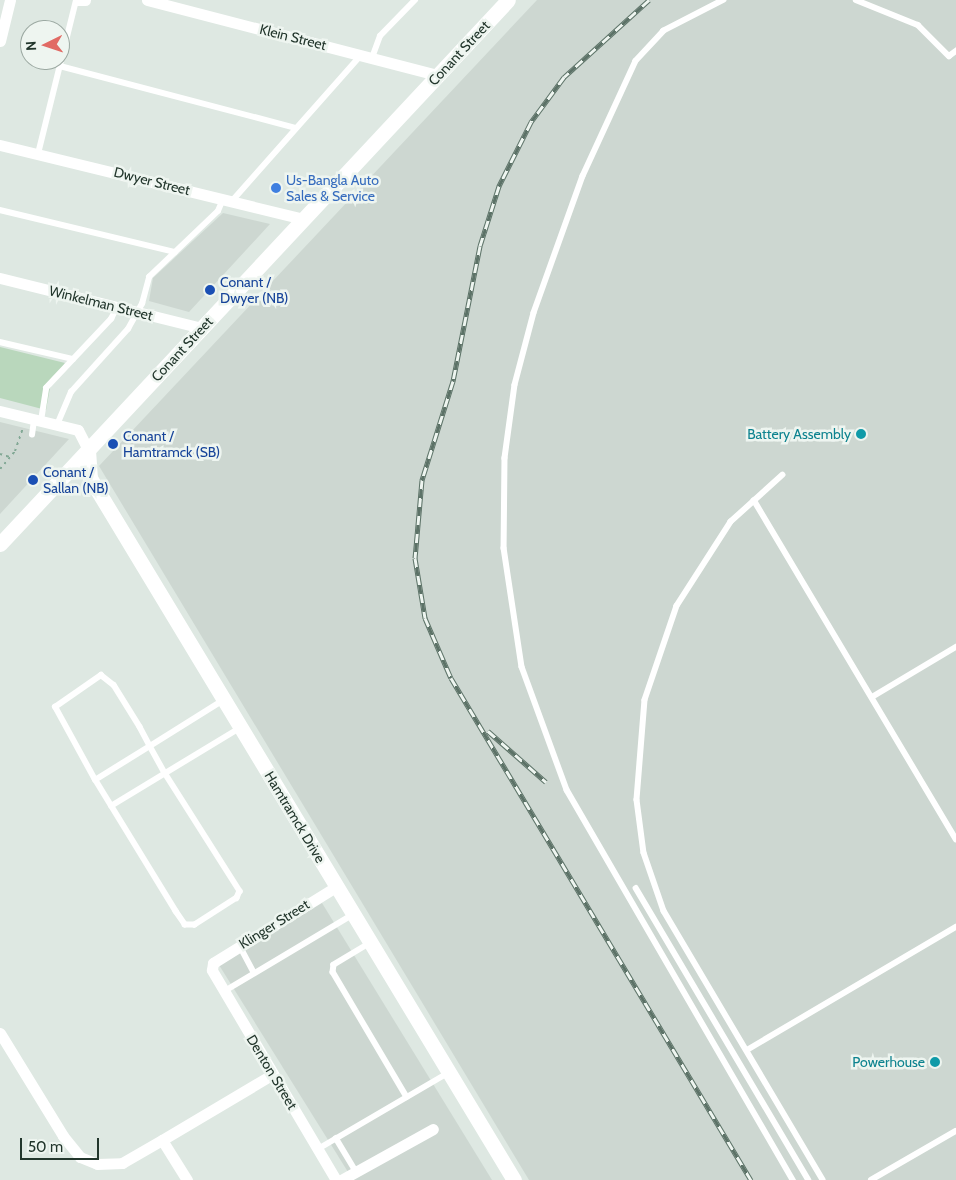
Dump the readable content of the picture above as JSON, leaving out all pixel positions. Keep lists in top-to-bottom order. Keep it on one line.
{"streets":{"street":["Klein Street","Conant Street","Dwyer Street","Winkelman Street","Hamtramck Drive","Klinger Street","Denton Street"]},"crossings":[["Klein Street","Conant Street"],["Conant Street","Dwyer Street"],["Conant Street","Winkelman Street"],["Conant Street","Hamtramck Drive"],["Hamtramck Drive","Klinger Street"],["Klinger Street","Denton Street"]],"places":["Us-Bangla Auto Sales & Service","Conant / Dwyer (NB)","Battery Assembly","Conant / Hamtramck (SB)","Conant / Sallan (NB)","Powerhouse"],"scale_bar":"50 m","north":"left"}
